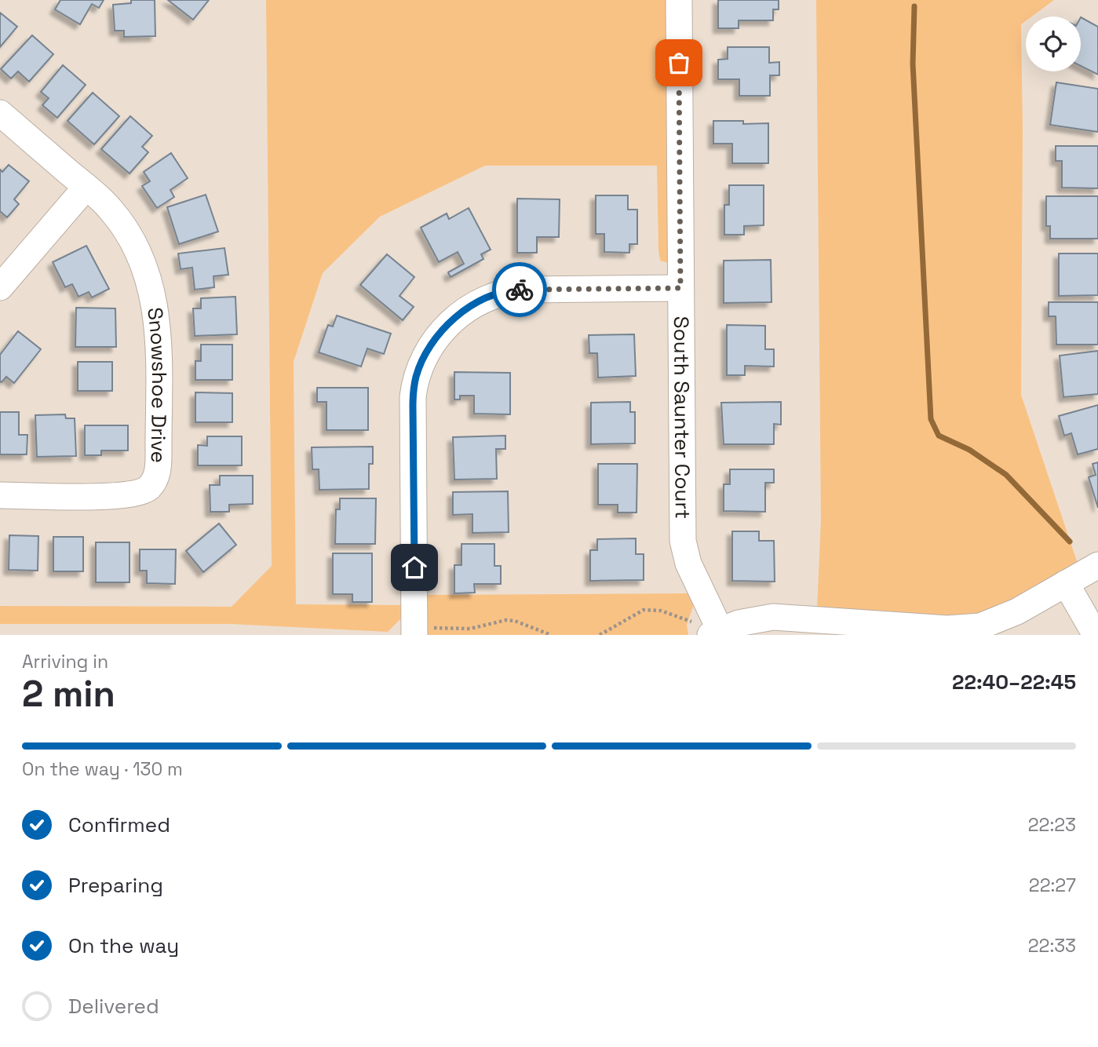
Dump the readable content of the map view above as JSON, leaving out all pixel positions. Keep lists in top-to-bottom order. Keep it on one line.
{"streets":{"street":["Snowshoe Drive","South Saunter Court"]},"page":{"heading":["2 min","Arriving in","22:40–22:45"],"bar":"On the way · 130 m","list":[["Confirmed","22:23"],["Preparing","22:27"],["On the way","22:33"],"Delivered"]}}
